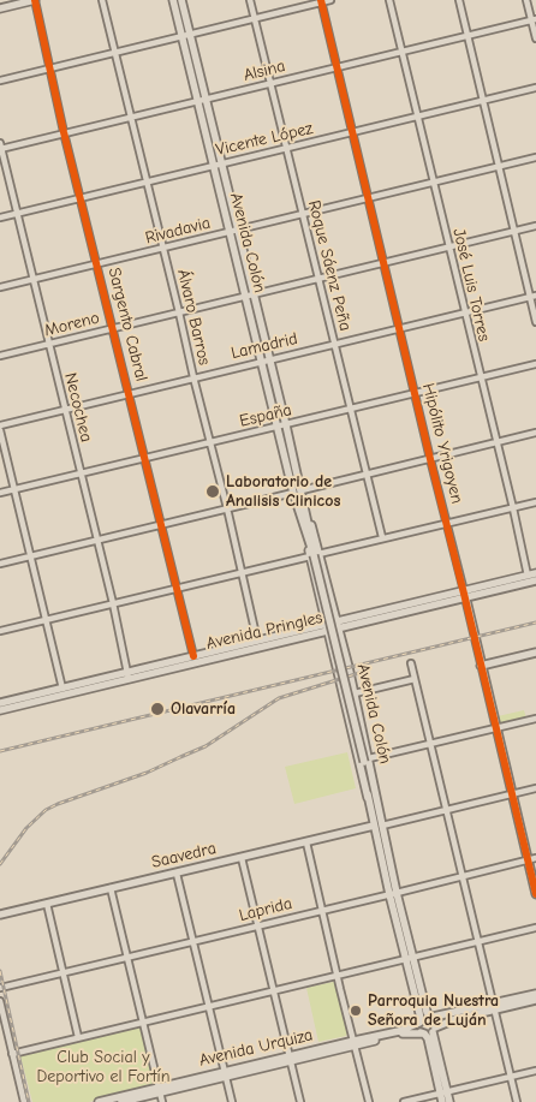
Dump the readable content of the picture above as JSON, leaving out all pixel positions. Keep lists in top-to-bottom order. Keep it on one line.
{"streets":{"main road":["Avenida Colón","Hipólito Yrigoyen","Avenida Pringles","Saavedra","Avenida Urquiza"],"street":["Alsina","Vicente López","Rivadavia","Roque Sáenz Peña","José Luis Torres","Álvaro Barros","Moreno","Sargento Cabral","Lamadrid","Necochea","España","Laprida"]},"crossings":[["Alsina","Avenida Colón"],["Alsina","Roque Sáenz Peña"],["Alsina","José Luis Torres"],["Alsina","Álvaro Barros"],["Alsina","Sargento Cabral"],["Alsina","Necochea"],["Alsina","Hipólito Yrigoyen"],["Vicente López","Avenida Colón"],["Vicente López","Roque Sáenz Peña"],["Vicente López","José Luis Torres"],["Vicente López","Álvaro Barros"],["Vicente López","Sargento Cabral"],["Vicente López","Necochea"],["Vicente López","Hipólito Yrigoyen"],["Rivadavia","Avenida Colón"],["Rivadavia","Roque Sáenz Peña"],["Rivadavia","José Luis Torres"],["Rivadavia","Álvaro Barros"],["Rivadavia","Sargento Cabral"],["Rivadavia","Necochea"],["Rivadavia","Hipólito Yrigoyen"],["Avenida Colón","Moreno"],["Avenida Colón","Lamadrid"],["Avenida Colón","España"],["Avenida Colón","Avenida Pringles"],["Avenida Colón","Saavedra"],["Avenida Colón","Laprida"],["Avenida Colón","Avenida Urquiza"],["Roque Sáenz Peña","Moreno"],["Roque Sáenz Peña","Lamadrid"],["Roque Sáenz Peña","España"],["José Luis Torres","Moreno"],["José Luis Torres","Lamadrid"],["José Luis Torres","España"],["José Luis Torres","Avenida Pringles"],["Álvaro Barros","Moreno"],["Álvaro Barros","Lamadrid"],["Álvaro Barros","España"],["Álvaro Barros","Avenida Pringles"],["Moreno","Sargento Cabral"],["Moreno","Necochea"],["Moreno","Hipólito Yrigoyen"],["Sargento Cabral","Lamadrid"],["Sargento Cabral","España"],["Sargento Cabral","Avenida Pringles"],["Lamadrid","Necochea"],["Lamadrid","Hipólito Yrigoyen"],["Necochea","España"],["Necochea","Avenida Pringles"],["España","Hipólito Yrigoyen"],["Hipólito Yrigoyen","Avenida Pringles"],["Hipólito Yrigoyen","Saavedra"],["Hipólito Yrigoyen","Laprida"]],"parks":["Club Social y Deportivo el Fortín"],"places":["Laboratorio de Analisis Clinicos","Olavarría","Parroquia Nuestra Señora de Luján"]}
